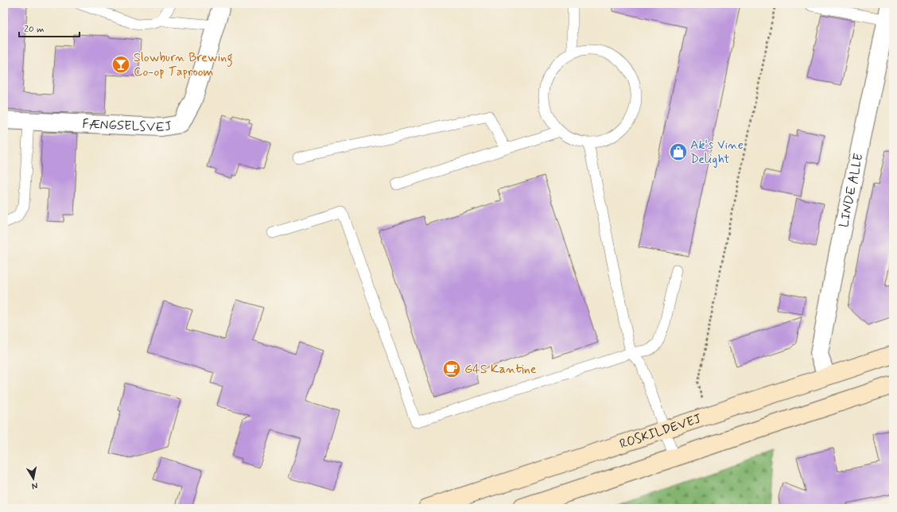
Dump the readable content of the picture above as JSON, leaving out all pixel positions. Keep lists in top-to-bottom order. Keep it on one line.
{"streets":{"main road":["ROSKILDEVEJ"],"street":["FÆNGSELSVEJ","LINDE ALLE"]},"crossings":[["LINDE ALLE","ROSKILDEVEJ"]],"places":{"bar":["Slowburn Brewing Co-op Taproom"],"shop":["Ak's Vine Delight"],"cafe":["G4S Kantine"]},"scale_bar":"20 m","north":"bottom"}
